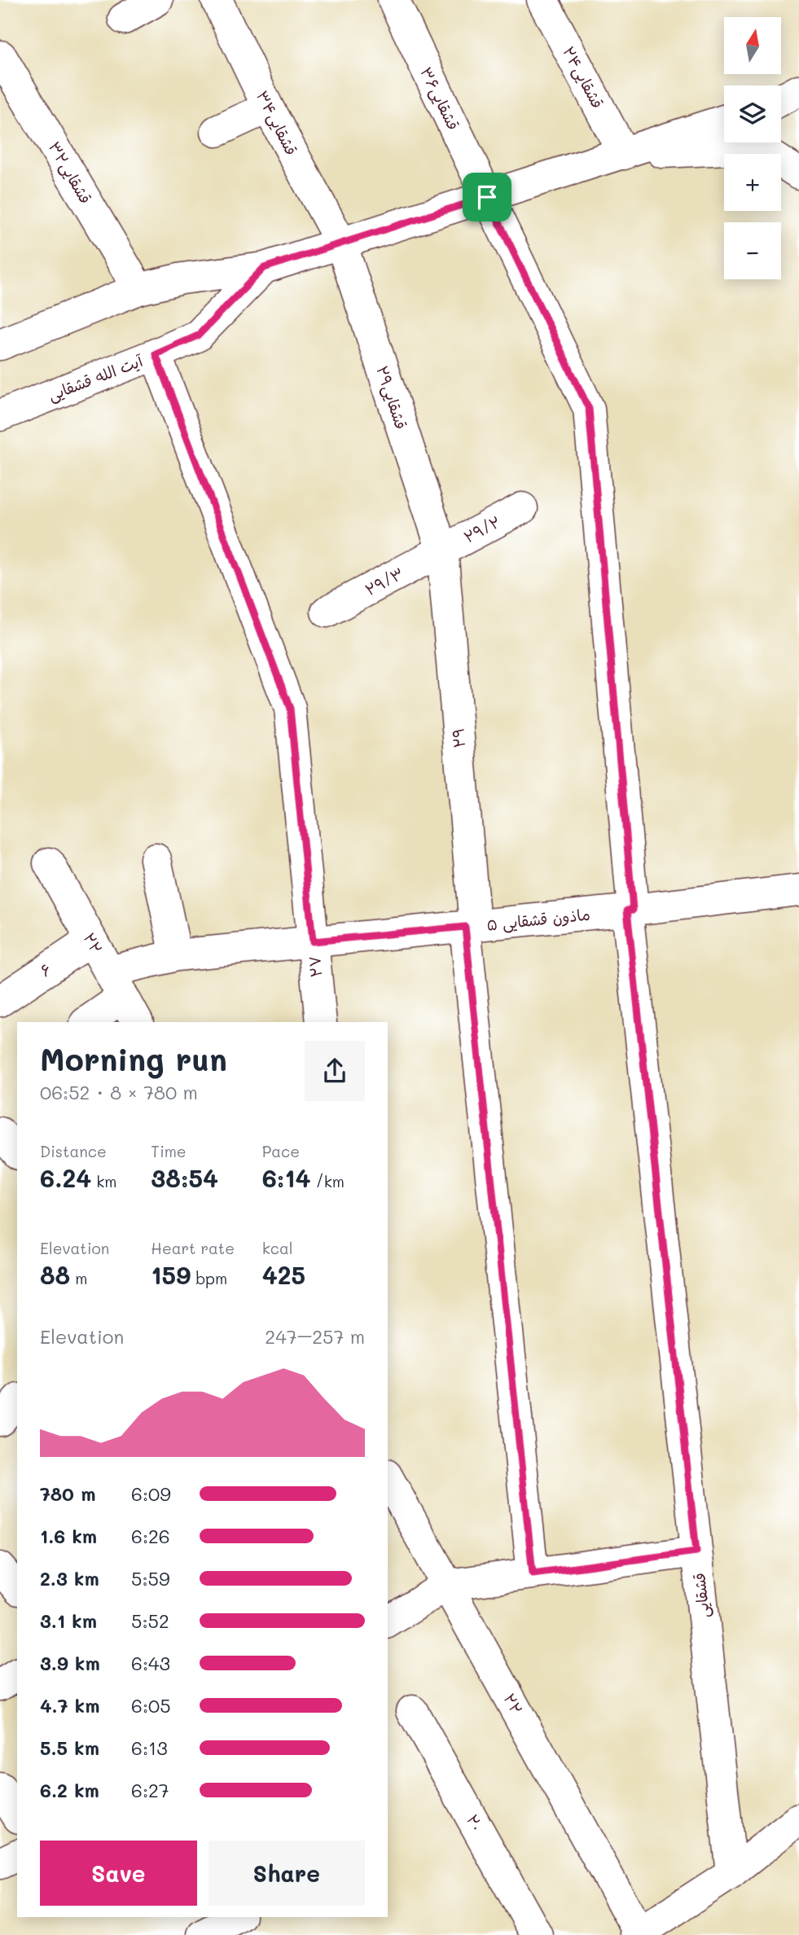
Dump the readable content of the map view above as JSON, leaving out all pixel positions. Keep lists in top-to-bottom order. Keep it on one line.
{"streets":{"street":["قشقایی۲۴","قشقایی۳۶","قشقایی۳۴","قشقایی۳۲","آیت الله قشقایی","قشقایی۲۹","۲۹/۲","۲۹/۳","۲۹","ماذون قشقایی ۵","۲۲","۲۷","۶","قشقایی","۲۰"]},"crossings":[["قشقایی۲۴","آیت الله قشقایی"],["قشقایی۳۶","آیت الله قشقایی"],["قشقایی۳۶","ماذون قشقایی ۵"],["قشقایی۳۶","قشقایی"],["قشقایی۳۴","آیت الله قشقایی"],["قشقایی۳۴","قشقایی۲۹"],["قشقایی۳۲","آیت الله قشقایی"],["آیت الله قشقایی","قشقایی۲۹"],["آیت الله قشقایی","۲۷"],["قشقایی۲۹","۲۹/۲"],["قشقایی۲۹","۲۹/۳"],["قشقایی۲۹","۲۹"],["۲۹/۲","۲۹/۳"],["۲۹/۲","۲۹"],["۲۹/۳","۲۹"],["۲۹","ماذون قشقایی ۵"],["ماذون قشقایی ۵","۲۲"],["ماذون قشقایی ۵","۲۷"],["ماذون قشقایی ۵","قشقایی"],["۲۲","۶"]],"north":"top","page":{"map_buttons":["+","−"],"heading":["Morning run","06:52 · 8 × 780 m"],"stats":[["Distance","6.24 km"],["Time","38:54"],["Pace","6:14 /km"],["Elevation","88 m"],["Heart rate","159 bpm"],["kcal","425"]],"chart":["Elevation","247–257 m"],"list":[{"name":"780 m","note":"6:09"},{"name":"1.6 km","note":"6:26"},{"name":"2.3 km","note":"5:59"},{"name":"3.1 km","note":"5:52"},{"name":"3.9 km","note":"6:43"},{"name":"4.7 km","note":"6:05"},{"name":"5.5 km","note":"6:13"},{"name":"6.2 km","note":"6:27"}],"buttons":["Save","Share"]}}
